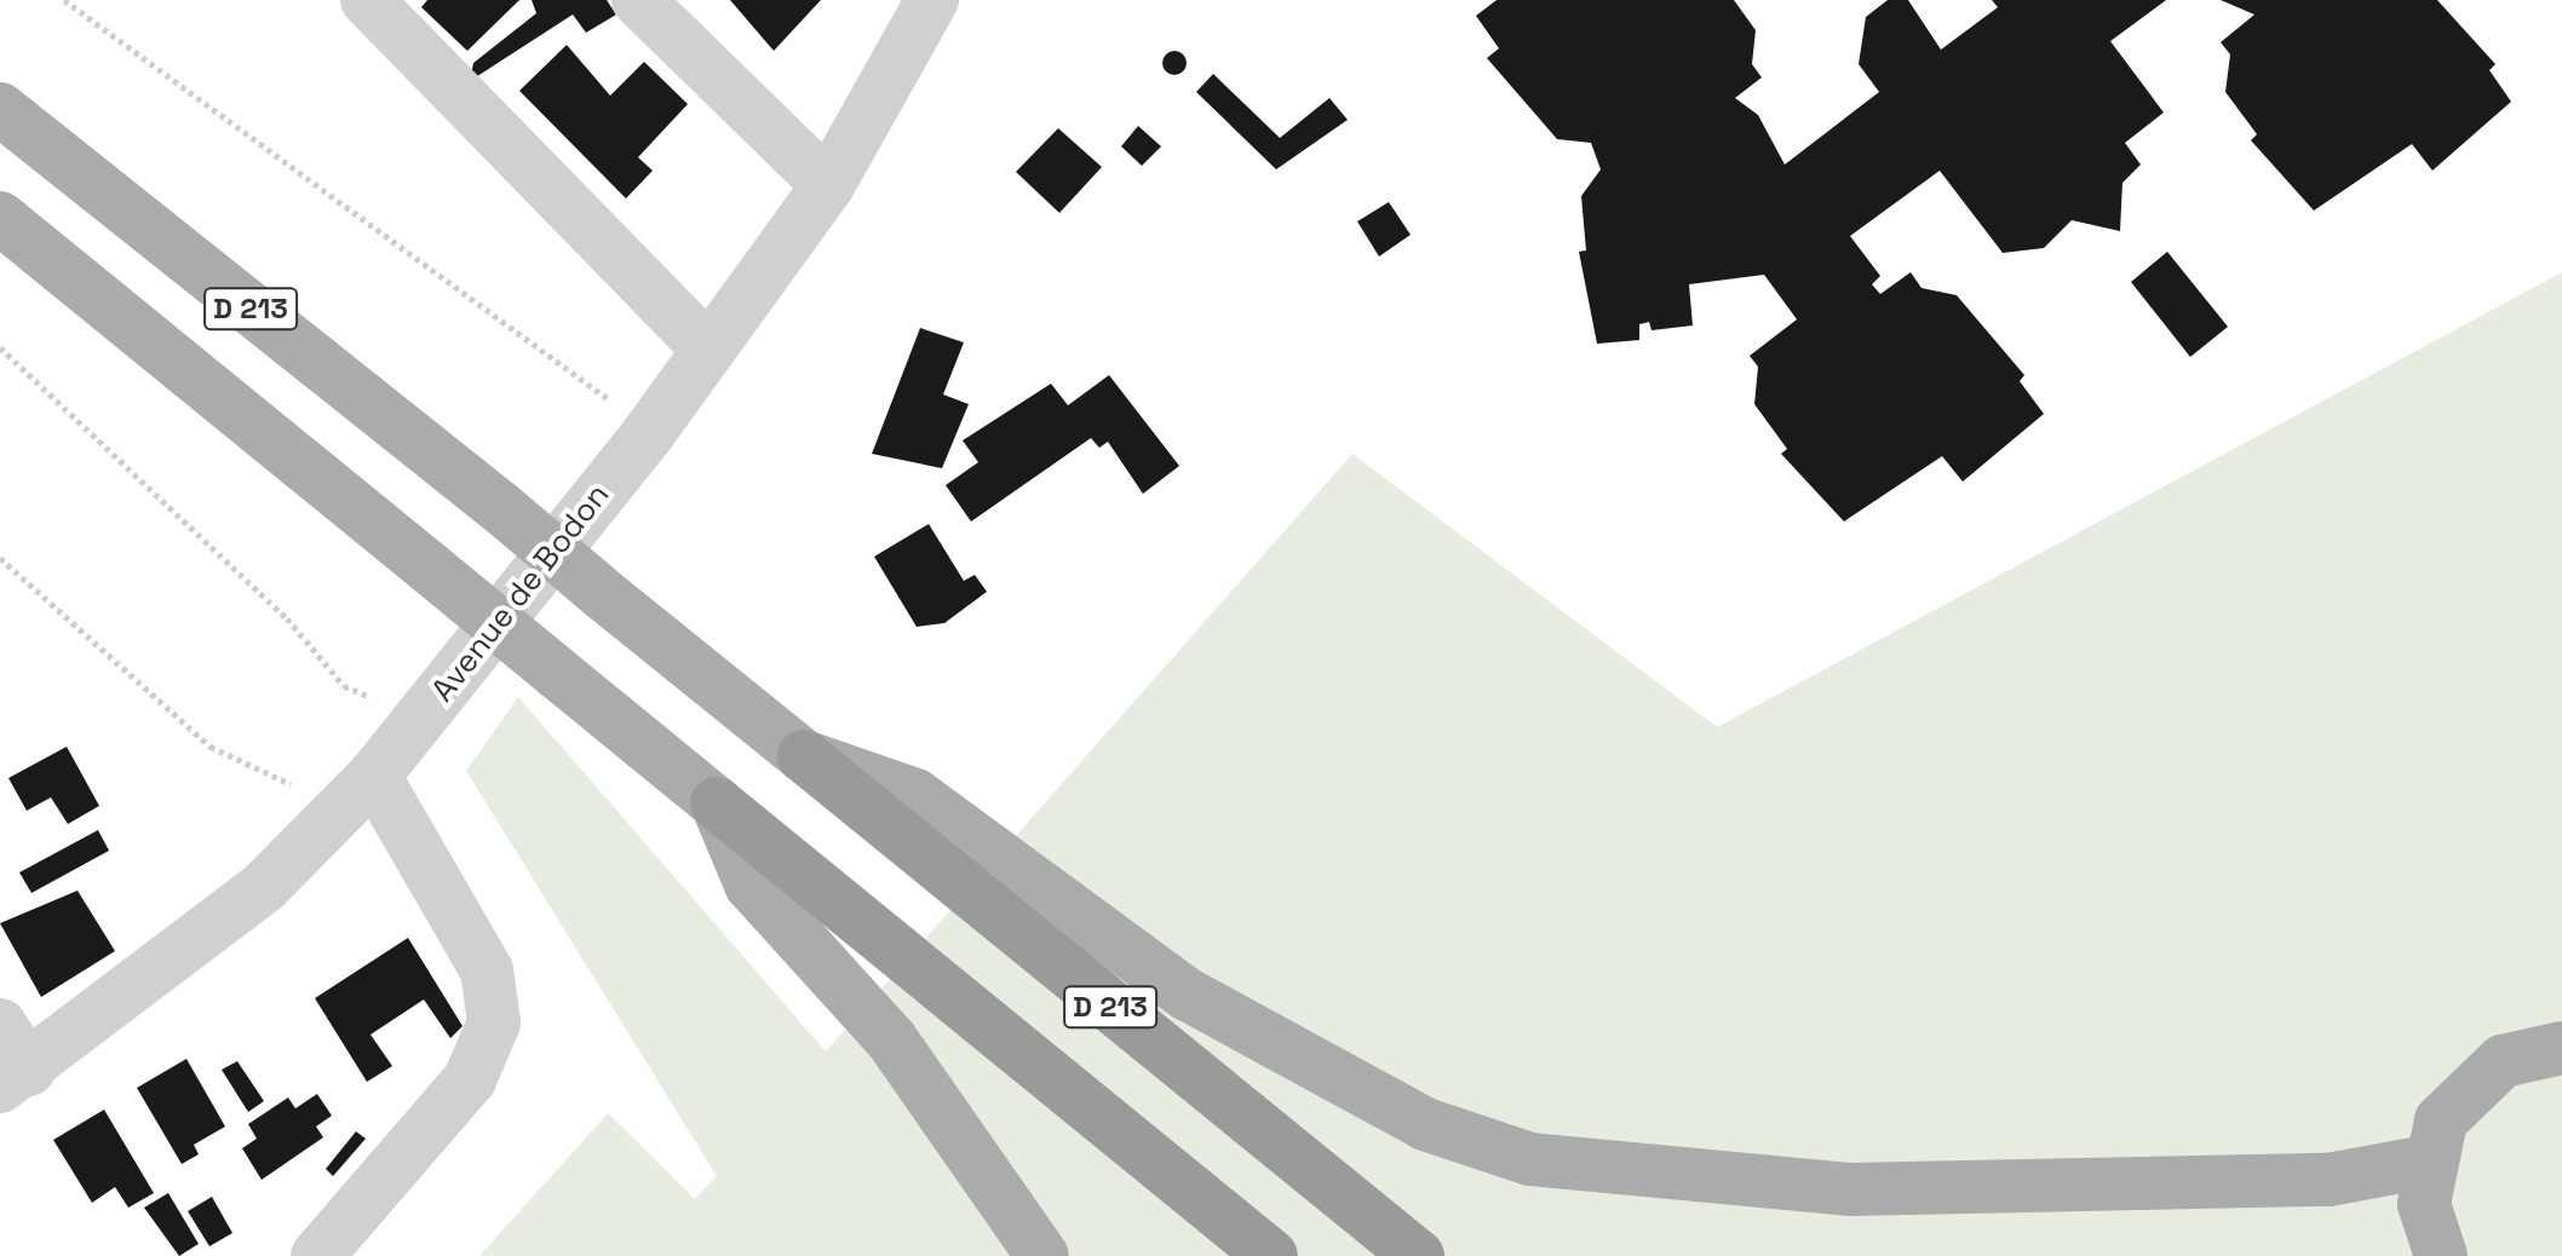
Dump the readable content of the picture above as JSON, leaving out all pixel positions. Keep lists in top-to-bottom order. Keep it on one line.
{"streets":{"highway":["D 213"],"street":["Avenue de Bodon"]}}
